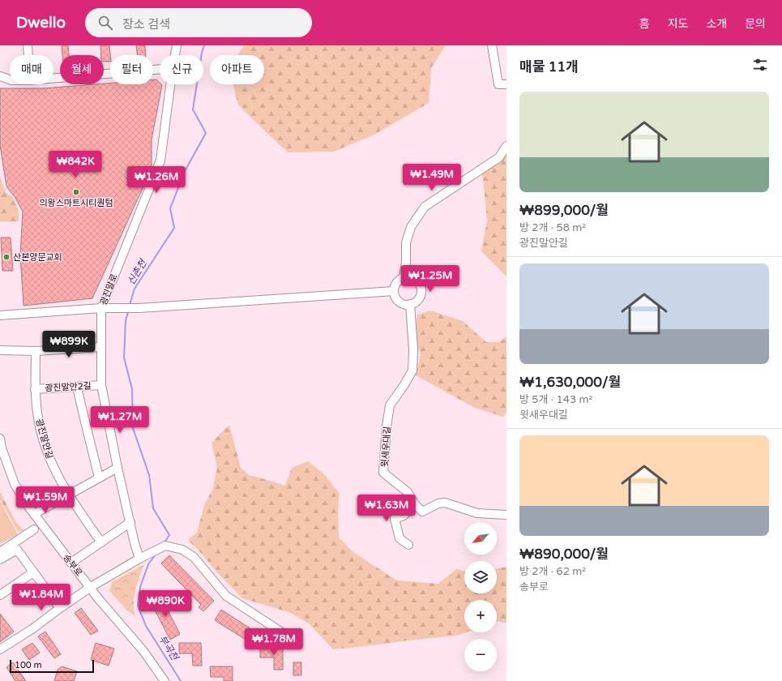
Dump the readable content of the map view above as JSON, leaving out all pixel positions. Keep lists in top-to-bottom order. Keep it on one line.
{"streets":{"street":["광진말로","광진말안2길","광진말안길","윗새우대길","송부로"]},"crossings":[["광진말로","광진말안2길"],["광진말안2길","광진말안길"]],"water":["신촌천","부곡천"],"places":["의왕스마트시티퀀텀","산본양문교회"],"scale_bar":"100 m","north":"bottom left","page":{"header":"Dwello","search":"장소 검색","nav":["홈","지도","소개","문의"],"heading":"매물 11개","chip":["매매","월세","필터","신규","아파트"],"list":[{"name":"₩899,000/월","note":"방 2개 · 58 m² · 광진말안길"},{"name":"₩1,630,000/월","note":"방 5개 · 143 m² · 윗새우대길"},{"name":"₩890,000/월","note":"방 2개 · 62 m² · 송부로"}],"price":["₩842K","₩1.49M","₩1.26M","₩1.25M","₩899K","₩1.27M","₩1.59M","₩1.63M","₩1.84M","₩890K","₩1.78M"],"map_buttons":["+","−"],"scale":"100 m"}}
